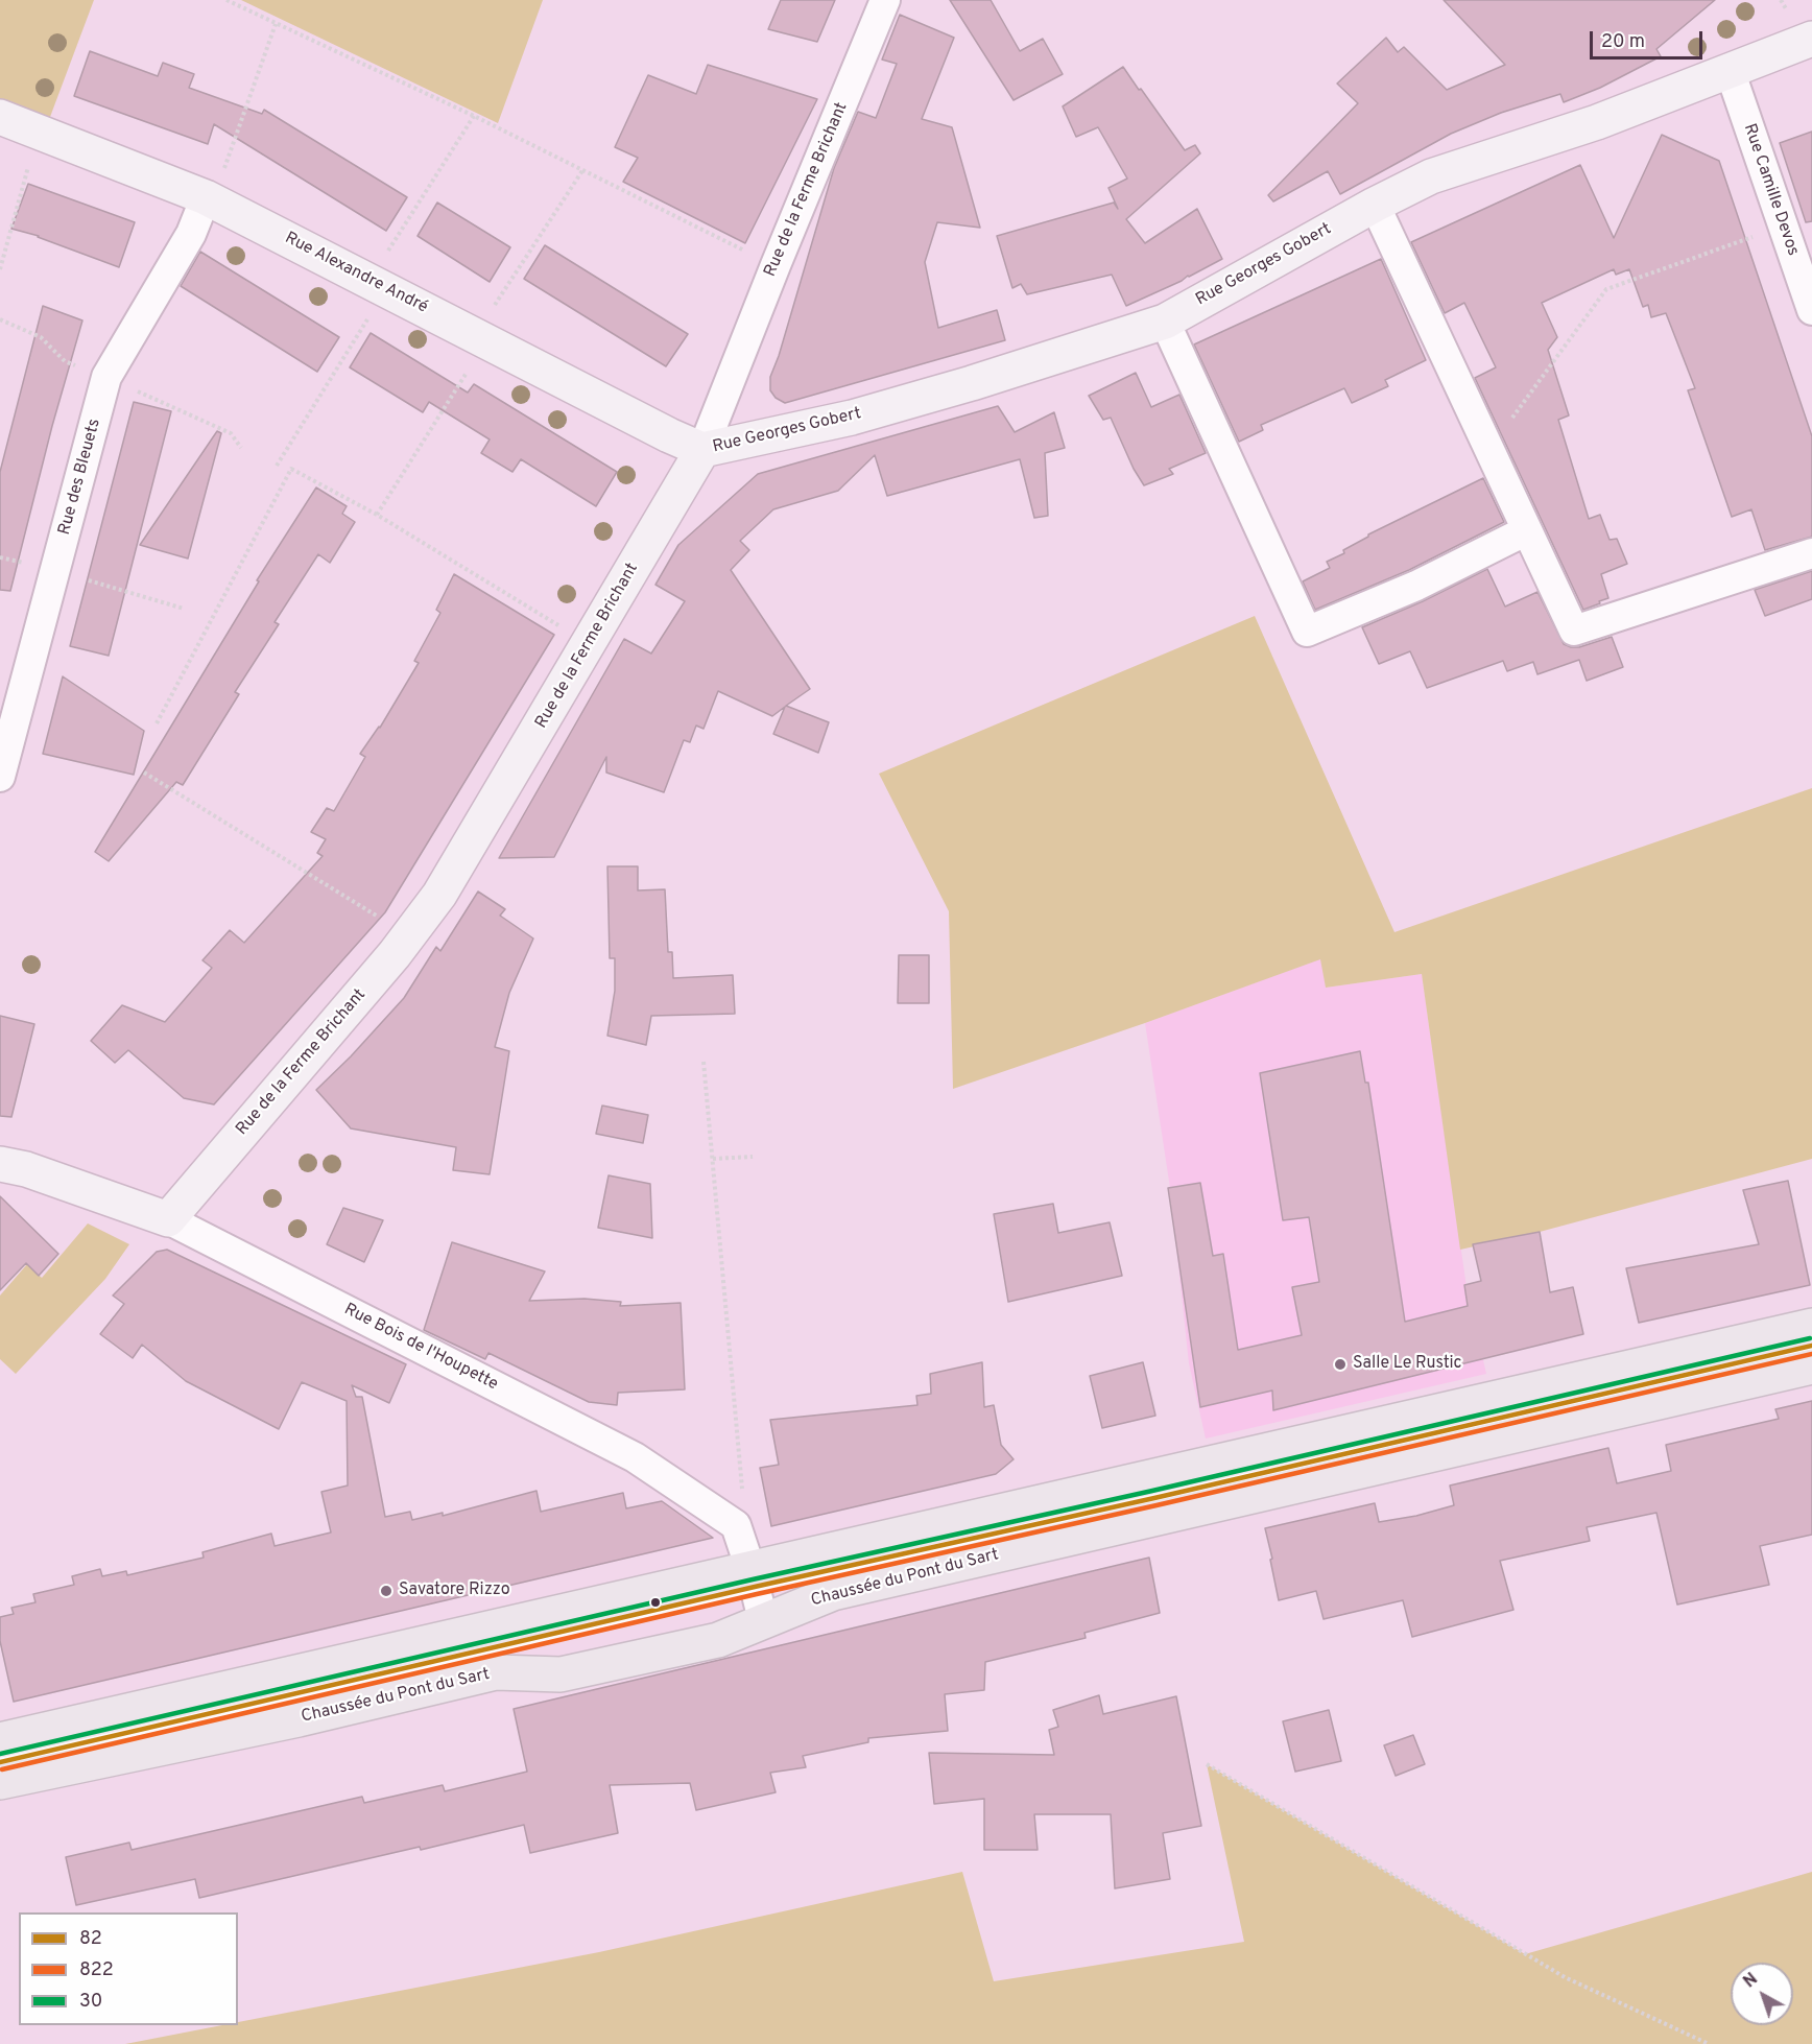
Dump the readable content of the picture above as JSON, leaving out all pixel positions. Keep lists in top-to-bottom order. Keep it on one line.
{"streets":{"main road":["Chaussée du Pont du Sart"],"street":["Rue de la Ferme Brichant","Rue Camille Devos","Rue Georges Gobert","Rue Alexandre André","Rue des Bleuets","Rue Bois de l'Houpette"]},"crossings":[["Rue de la Ferme Brichant","Rue Georges Gobert"],["Rue de la Ferme Brichant","Rue Alexandre André"],["Rue de la Ferme Brichant","Rue Bois de l'Houpette"],["Rue Camille Devos","Rue Georges Gobert"],["Rue Georges Gobert","Rue Alexandre André"],["Rue Alexandre André","Rue des Bleuets"]],"places":["Salle Le Rustic","Savatore Rizzo"],"lines":["transit line 30","transit line 82","transit line 822"],"legend":["82","822","30"],"scale_bar":"20 m","north":"top left"}
